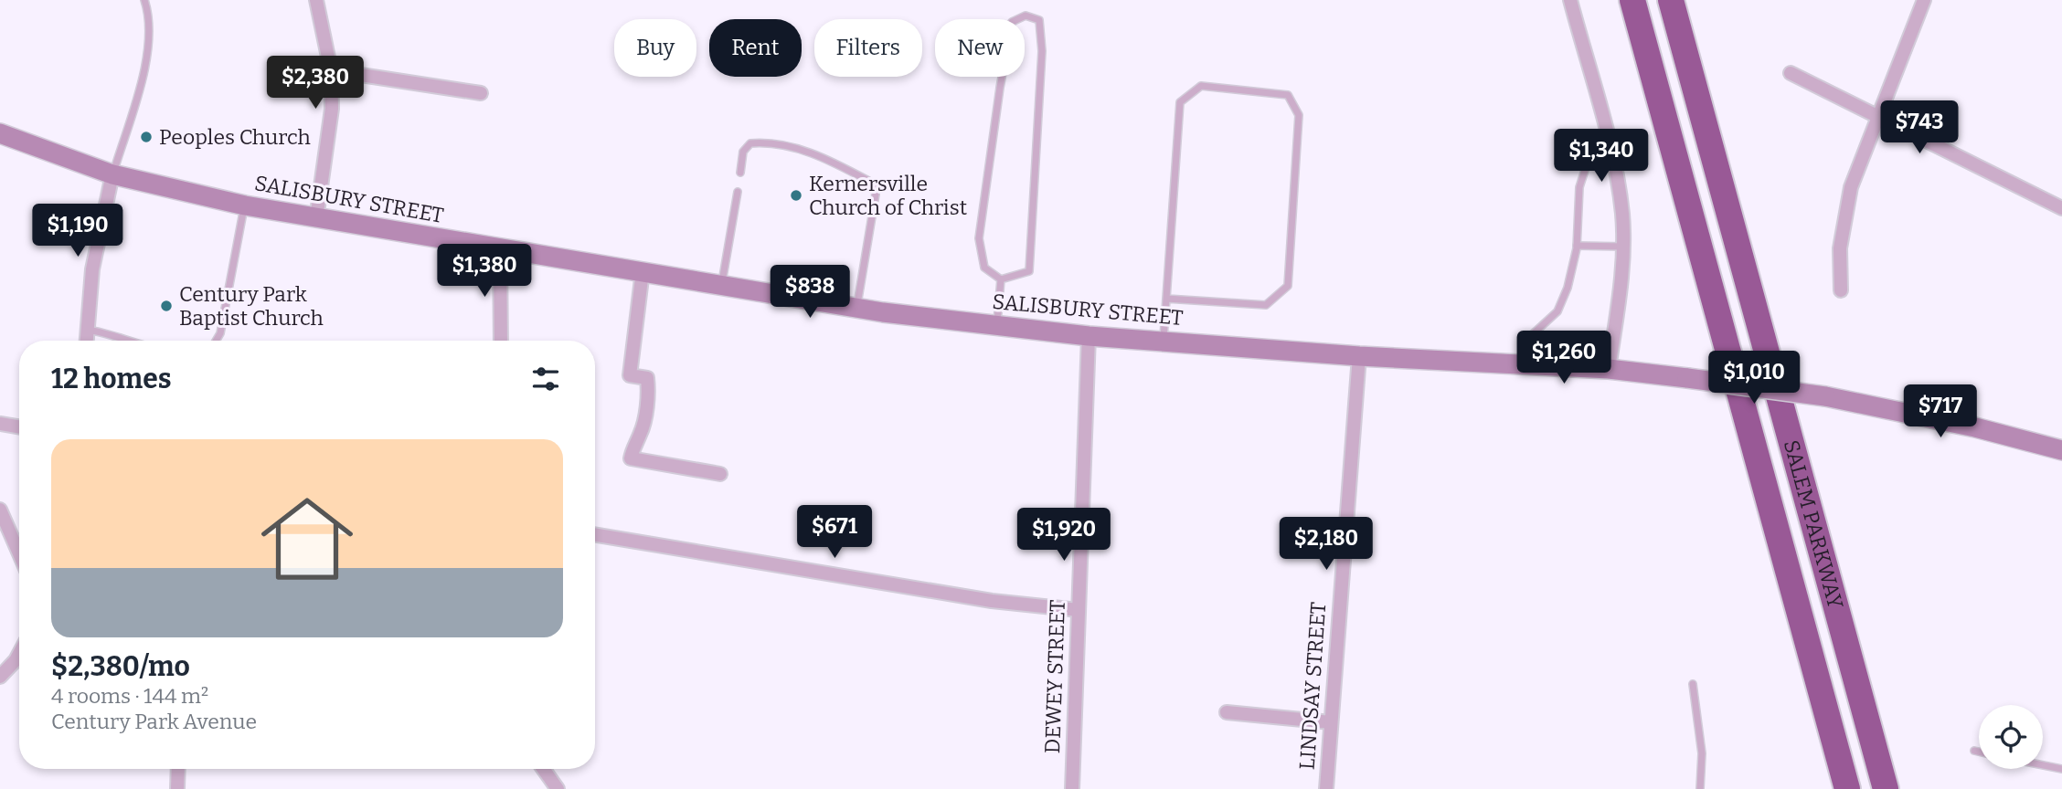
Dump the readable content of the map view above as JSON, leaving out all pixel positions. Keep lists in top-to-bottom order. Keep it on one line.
{"streets":{"highway":["SALEM PARKWAY"],"main road":["SALISBURY STREET"],"street":["DEWEY STREET","LINDSAY STREET"]},"crossings":[["SALISBURY STREET","DEWEY STREET"],["SALISBURY STREET","LINDSAY STREET"]],"places":["Peoples Church","Kernersville Church of Christ","Century Park Baptist Church"],"page":{"chip":["Buy","Rent","Filters","New"],"price":["$2,380","$743","$1,340","$1,190","$1,380","$838","$1,260","$1,010","$717","$671","$1,920","$2,180"],"heading":"12 homes","list":[{"name":"$2,380/mo","note":"4 rooms · 144 m² · Century Park Avenue"}]}}
